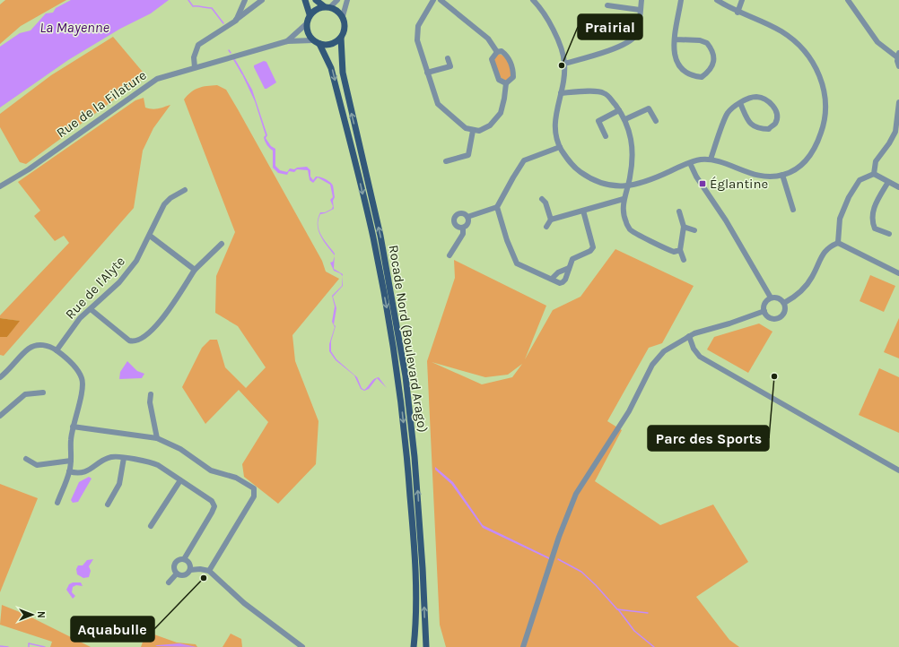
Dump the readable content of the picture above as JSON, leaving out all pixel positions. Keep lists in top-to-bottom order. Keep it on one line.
{"streets":{"main road":["Rocade Nord (Boulevard Arago)"],"street":["Rue de la Filature","Rue de l'Alyte"]},"crossings":[["Rue de la Filature","Rocade Nord (Boulevard Arago)"]],"water":["La Mayenne"],"places":{"other":["Prairial","Parc des Sports","Aquabulle"],"transit":["Églantine"]},"north":"right"}
